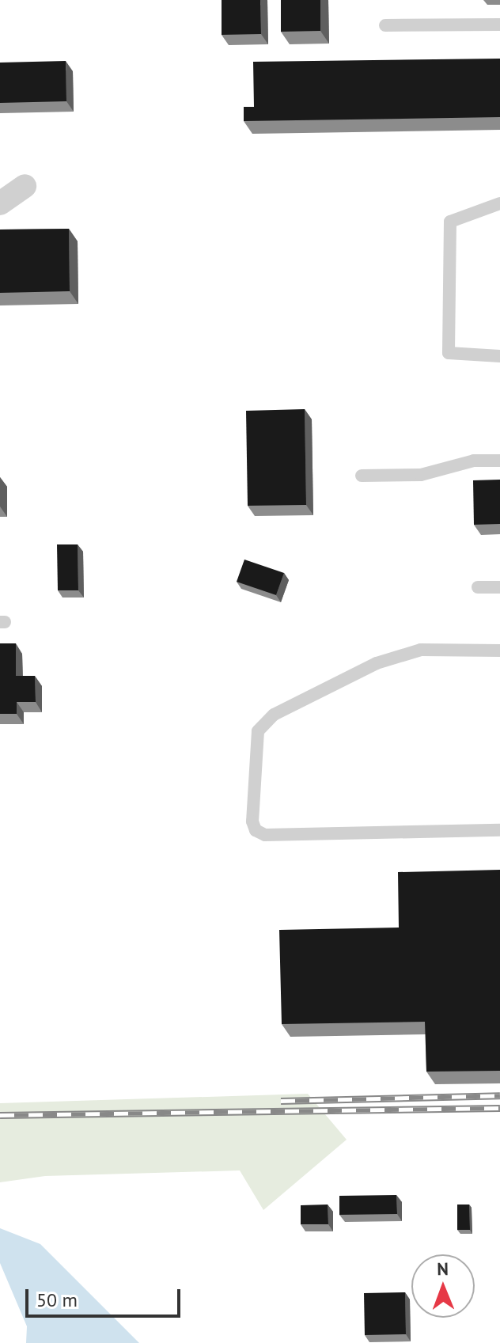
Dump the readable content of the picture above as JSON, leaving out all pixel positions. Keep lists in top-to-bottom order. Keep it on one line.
{"scale_bar":"50 m","north":"top"}
